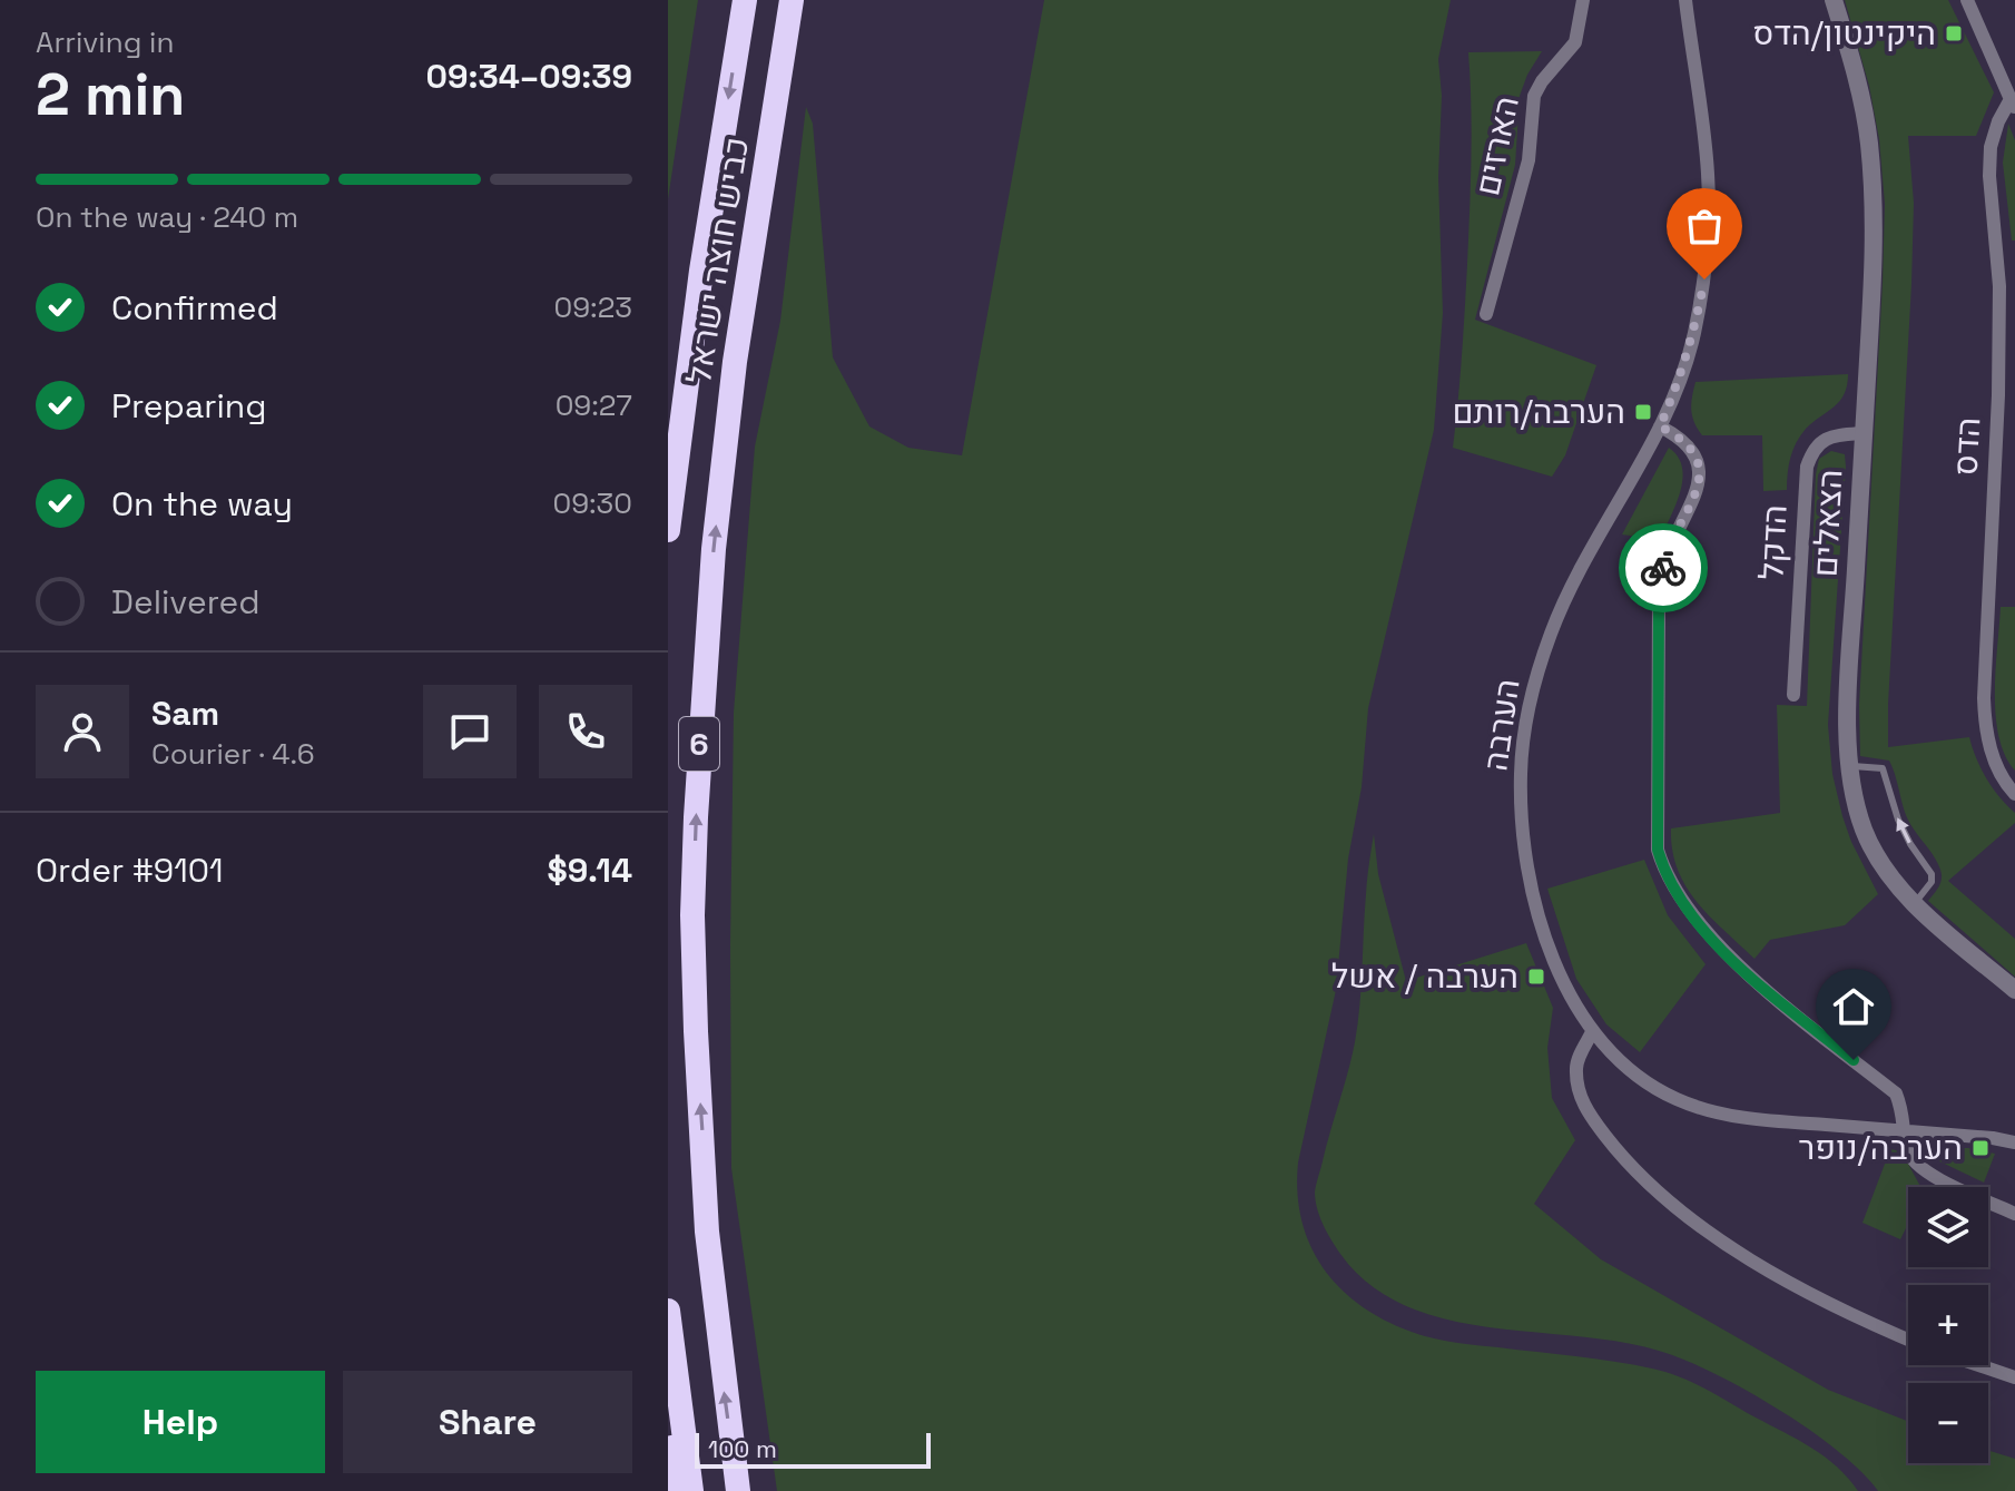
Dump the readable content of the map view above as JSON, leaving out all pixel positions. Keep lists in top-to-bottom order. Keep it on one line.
{"streets":{"highway":["כביש חוצה ישראל","6"],"street":["הארזים","הדס","הצאלים","הדקל","הערבה"]},"crossings":[["הצאלים","הדקל"]],"places":{"transit":["היקינטון/הדס","הערבה/רותם","הערבה / אשל","הערבה/נופר"]},"scale_bar":"100 m","page":{"heading":["2 min","Arriving in","09:34–09:39"],"panel":["Sam","Courier · 4.6","Order #9101","$9.14"],"bar":"On the way · 240 m","list":[["Confirmed","09:23"],["Preparing","09:27"],["On the way","09:30"],"Delivered"],"map_buttons":["+","−"],"buttons":["Help","Share"],"scale":"100 m"}}
